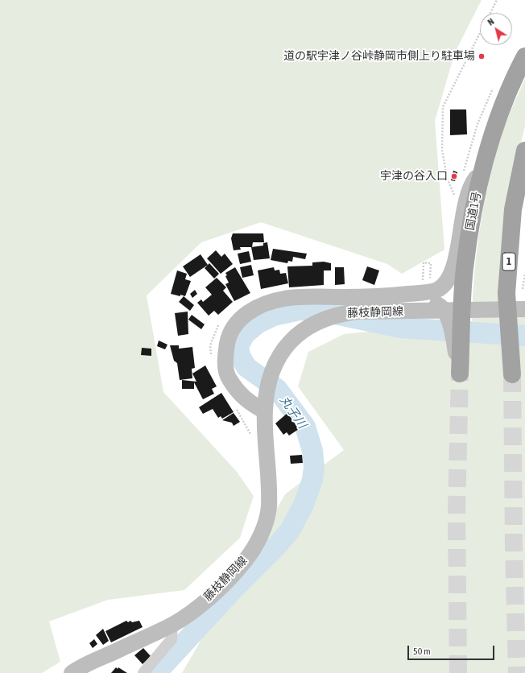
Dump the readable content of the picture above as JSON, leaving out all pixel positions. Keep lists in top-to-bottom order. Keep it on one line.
{"streets":{"highway":["国道1号","1"],"main road":["藤枝静岡線"]},"water":["丸子川"],"places":["道の駅宇津ノ谷峠静岡市側上り駐車場","宇津の谷入口"],"scale_bar":"50 m","north":"top left"}
